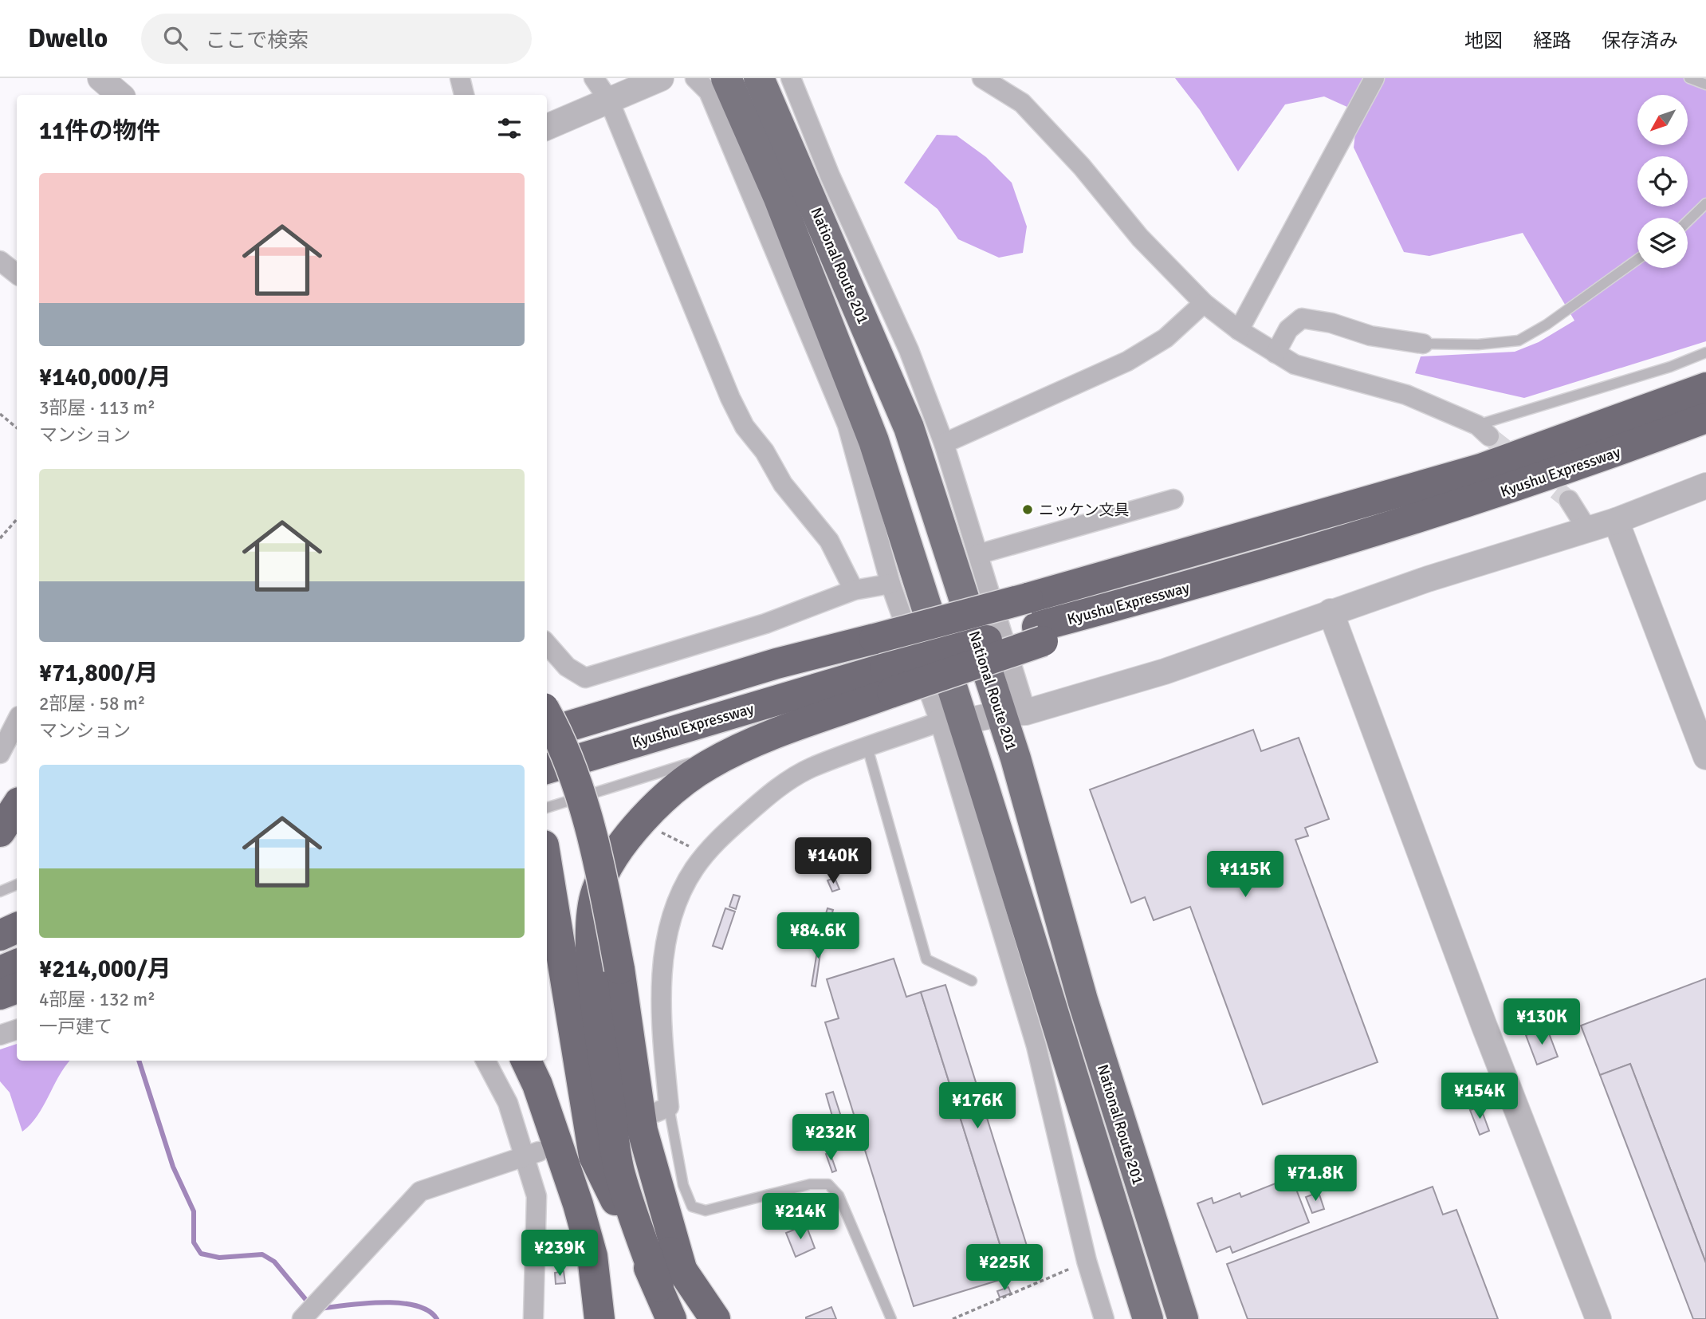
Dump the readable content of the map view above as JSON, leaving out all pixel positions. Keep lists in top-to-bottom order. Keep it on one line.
{"streets":{"highway":["National Route 201","Kyushu Expressway"]},"places":["ニッケン文具"],"north":"bottom left","page":{"header":"Dwello","search":"ここで検索","nav":["地図","経路","保存済み"],"heading":"11件の物件","list":[{"name":"¥140,000/月","note":"3部屋 · 113 m² · マンション"},{"name":"¥71,800/月","note":"2部屋 · 58 m² · マンション"},{"name":"¥214,000/月","note":"4部屋 · 132 m² · 一戸建て"}],"price":["¥140K","¥115K","¥84.6K","¥130K","¥154K","¥176K","¥232K","¥71.8K","¥214K","¥239K","¥225K"]}}
